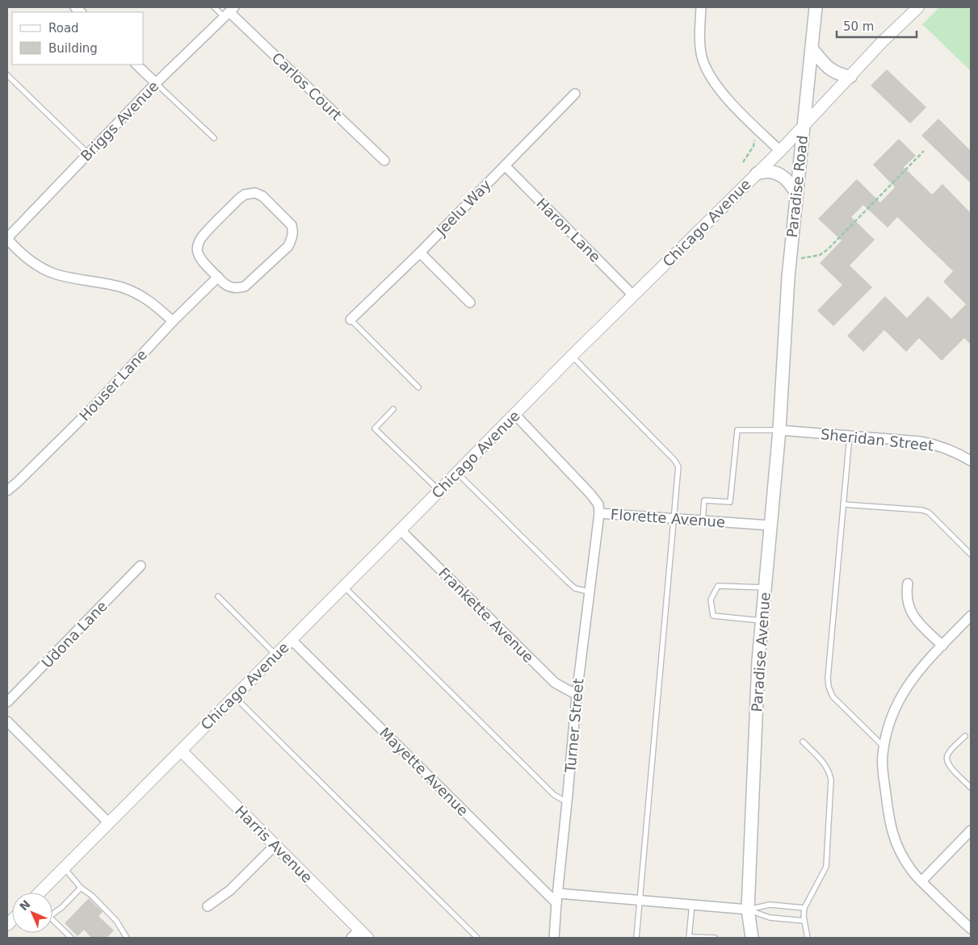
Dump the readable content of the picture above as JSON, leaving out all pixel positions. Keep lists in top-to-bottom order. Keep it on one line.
{"streets":{"main road":["Paradise Road","Paradise Avenue"],"street":["Carlos Court","Briggs Avenue","Jeelu Way","Chicago Avenue","Haron Lane","Houser Lane","Sheridan Street","Florette Avenue","Frankette Avenue","Udona Lane","Turner Street","Mayette Avenue","Harris Avenue"]},"crossings":[["Carlos Court","Briggs Avenue"],["Paradise Road","Chicago Avenue"],["Paradise Road","Paradise Avenue"],["Jeelu Way","Haron Lane"],["Chicago Avenue","Haron Lane"],["Chicago Avenue","Florette Avenue"],["Chicago Avenue","Frankette Avenue"],["Chicago Avenue","Mayette Avenue"],["Chicago Avenue","Harris Avenue"],["Sheridan Street","Paradise Avenue"],["Florette Avenue","Paradise Avenue"],["Florette Avenue","Turner Street"],["Frankette Avenue","Turner Street"],["Turner Street","Mayette Avenue"]],"legend":["Road","Building"],"scale_bar":"50 m","north":"top left"}
